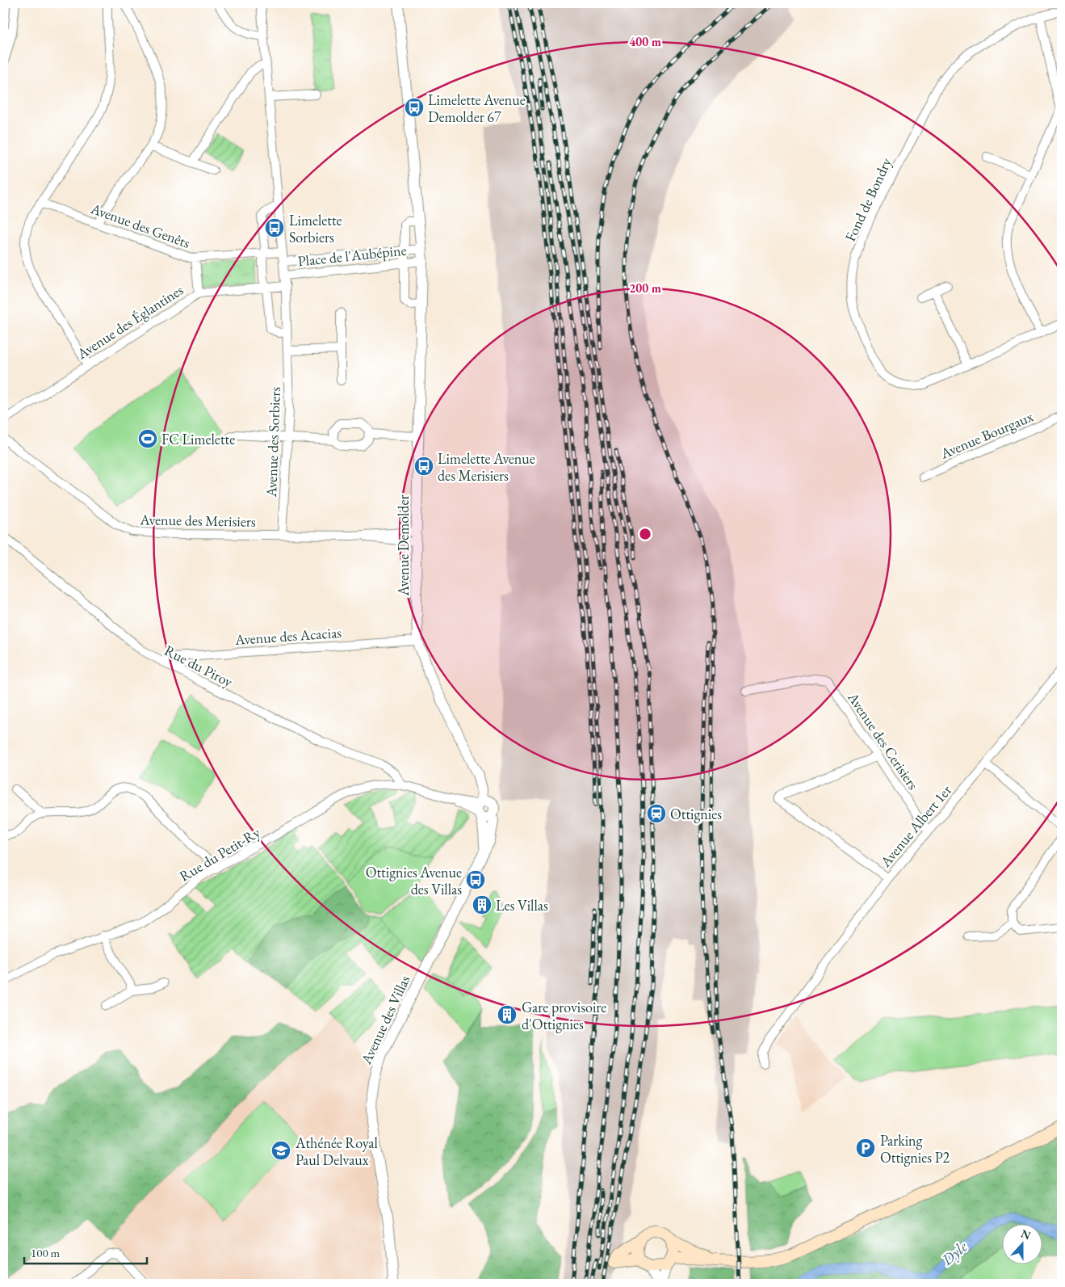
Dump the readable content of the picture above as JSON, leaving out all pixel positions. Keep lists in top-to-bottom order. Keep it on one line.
{"streets":{"street":["Fond de Bondry","Avenue des Genêts","Place de l'Aubépine","Avenue des Églantines","Avenue Bourgaux","Avenue des Sorbiers","Avenue des Merisiers","Avenue Demolder","Avenue des Acacias","Rue du Piroy","Avenue des Cerisiers","Avenue Albert 1er","Rue du Petit-Ry","Avenue des Villas"]},"crossings":[["Avenue des Genêts","Avenue des Sorbiers"],["Place de l'Aubépine","Avenue des Sorbiers"],["Place de l'Aubépine","Avenue Demolder"],["Avenue des Églantines","Avenue des Sorbiers"],["Avenue des Sorbiers","Avenue des Merisiers"],["Avenue des Merisiers","Avenue Demolder"],["Avenue Demolder","Avenue des Acacias"],["Avenue Demolder","Rue du Petit-Ry"],["Avenue Demolder","Avenue des Villas"],["Avenue des Acacias","Rue du Piroy"],["Rue du Piroy","Rue du Petit-Ry"],["Avenue des Cerisiers","Avenue Albert 1er"],["Rue du Petit-Ry","Avenue des Villas"]],"water":["Dyle"],"places":{"bus stop":["Limelette Avenue Demolder 67","Limelette Sorbiers","Limelette Avenue des Merisiers","Ottignies Avenue des Villas"],"sports":["FC Limelette"],"station":["Ottignies"],"building":["Les Villas","Gare provisoire d'Ottignies"],"parking":["Parking Ottignies P2"],"school or university":["Athénée Royal Paul Delvaux"]},"scale_bar":"100 m","north":"top","rings":["400 m","200 m"]}
